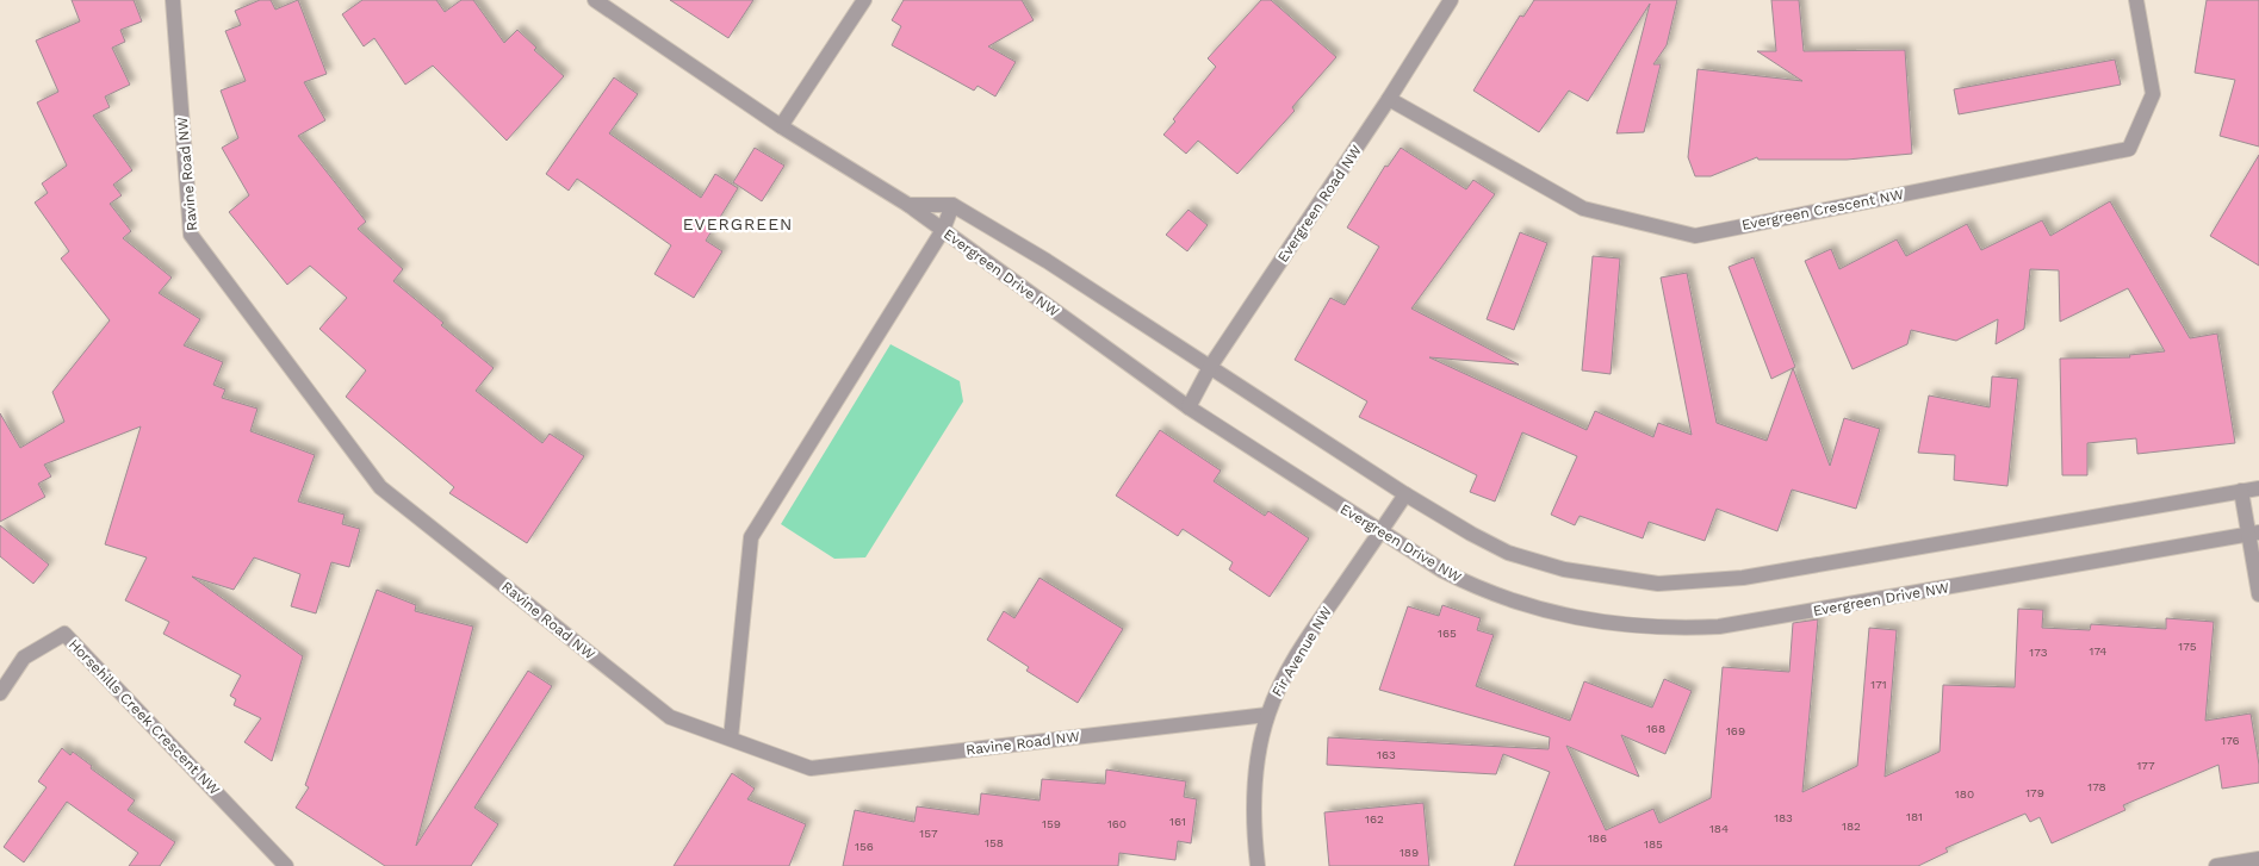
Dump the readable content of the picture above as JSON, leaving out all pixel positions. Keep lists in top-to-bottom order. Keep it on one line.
{"streets":{"street":["Ravine Road NW","Evergreen Road NW","Evergreen Crescent NW","Evergreen Drive NW","Fir Avenue NW","Horsehills Creek Crescent NW"]},"crossings":[["Ravine Road NW","Fir Avenue NW"],["Evergreen Road NW","Evergreen Crescent NW"],["Evergreen Road NW","Evergreen Drive NW"],["Evergreen Drive NW","Fir Avenue NW"]],"districts":["EVERGREEN"],"house_numbers":["165","175","174","173","171","168","169","176","163","177","178","179","180","181","183","162","161","159","160","182","184","157","186","158","185","156","189"]}
